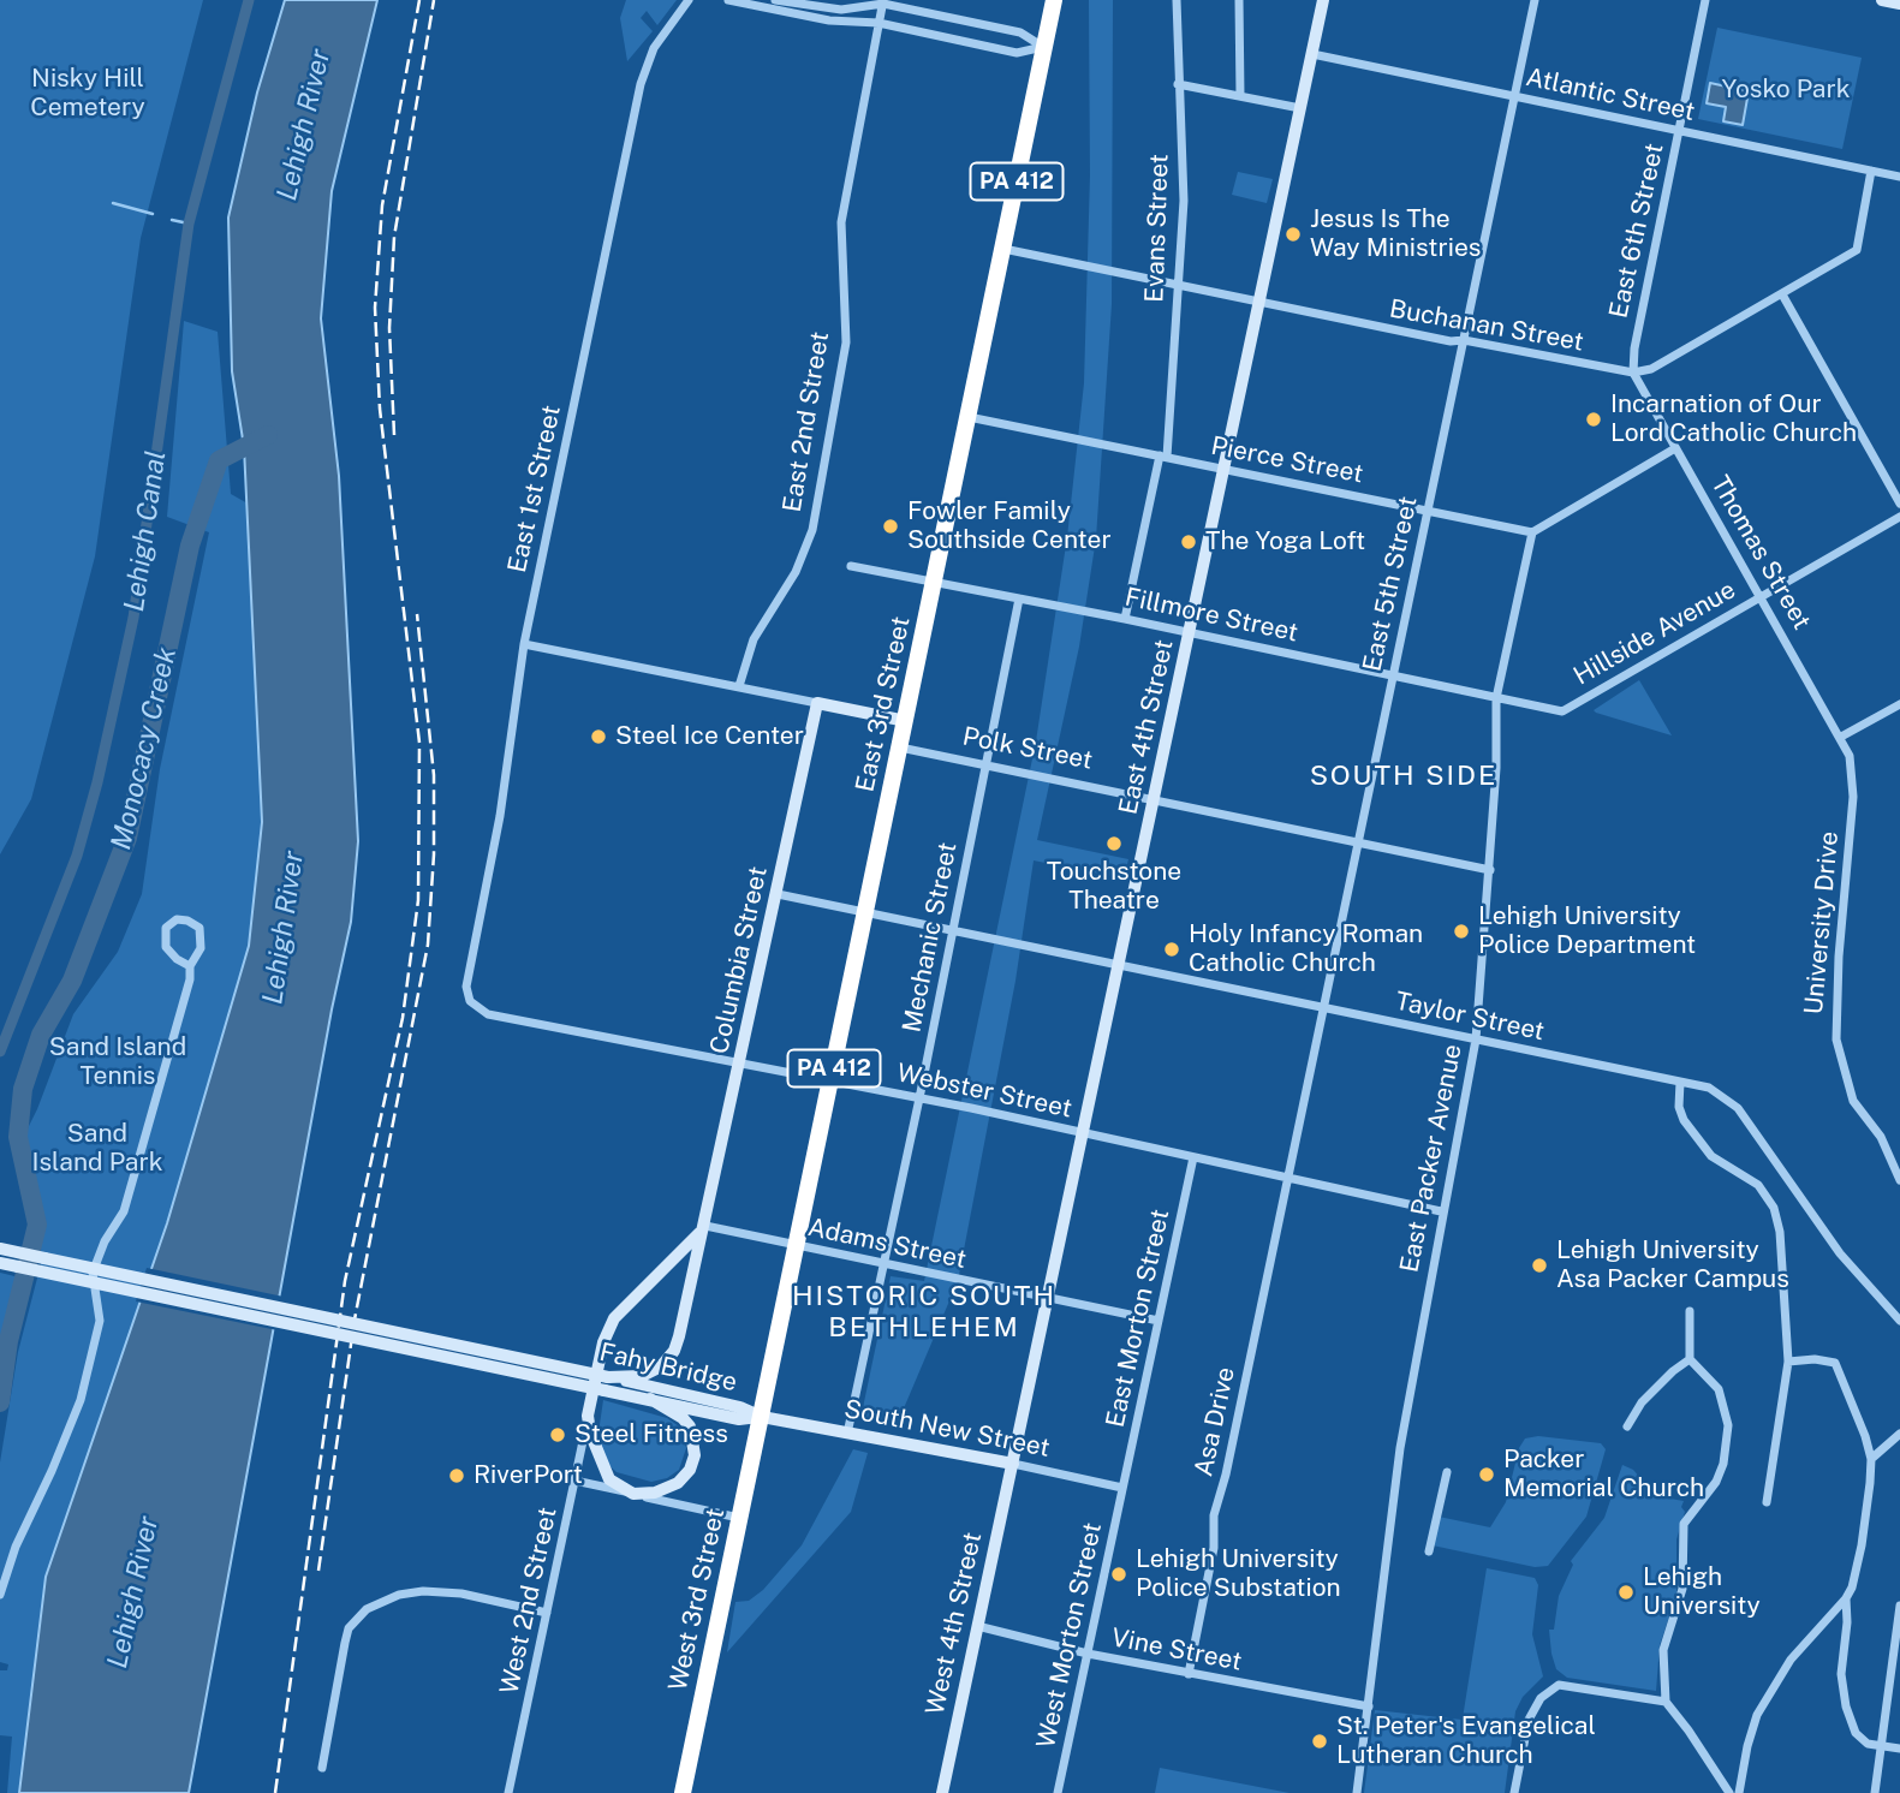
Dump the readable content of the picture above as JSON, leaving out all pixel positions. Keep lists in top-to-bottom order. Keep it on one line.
{"streets":{"highway":["PA 412","East 3rd Street","West 3rd Street"],"main road":["East 4th Street","Columbia Street","Fahy Bridge","South New Street","West 4th Street"],"street":["Atlantic Street","Evans Street","East 6th Street","Buchanan Street","East 2nd Street","Pierce Street","East 1st Street","Thomas Street","East 5th Street","Fillmore Street","Hillside Avenue","Polk Street","University Drive","Mechanic Street","Taylor Street","Webster Street","East Packer Avenue","Adams Street","East Morton Street","Asa Drive","West 2nd Street","West Morton Street","Vine Street"]},"crossings":[["Atlantic Street","East 6th Street"],["Atlantic Street","East 5th Street"],["Atlantic Street","East 4th Street"],["Evans Street","Buchanan Street"],["Evans Street","Pierce Street"],["Evans Street","Fillmore Street"],["East 6th Street","Buchanan Street"],["East 6th Street","Thomas Street"],["Buchanan Street","Thomas Street"],["Buchanan Street","East 5th Street"],["Buchanan Street","East 3rd Street"],["Buchanan Street","East 4th Street"],["Pierce Street","East 5th Street"],["Pierce Street","East 3rd Street"],["Pierce Street","East 4th Street"],["Pierce Street","East Packer Avenue"],["East 1st Street","Webster Street"],["Thomas Street","Hillside Avenue"],["Thomas Street","University Drive"],["East 5th Street","Fillmore Street"],["East 5th Street","Polk Street"],["East 5th Street","Taylor Street"],["East 5th Street","Webster Street"],["East 5th Street","Asa Drive"],["Fillmore Street","Hillside Avenue"],["Fillmore Street","East 3rd Street"],["Fillmore Street","East 4th Street"],["Fillmore Street","Mechanic Street"],["Fillmore Street","East Packer Avenue"],["East 3rd Street","Polk Street"],["East 3rd Street","Taylor Street"],["East 3rd Street","Webster Street"],["East 3rd Street","Adams Street"],["East 3rd Street","Fahy Bridge"],["East 3rd Street","South New Street"],["East 3rd Street","West 3rd Street"],["East 4th Street","Polk Street"],["East 4th Street","Taylor Street"],["East 4th Street","Webster Street"],["East 4th Street","Adams Street"],["East 4th Street","South New Street"],["East 4th Street","West 4th Street"],["Polk Street","Mechanic Street"],["Polk Street","East Packer Avenue"],["Mechanic Street","Taylor Street"],["Mechanic Street","Webster Street"],["Mechanic Street","Adams Street"],["Mechanic Street","South New Street"],["Columbia Street","Taylor Street"],["Columbia Street","Webster Street"],["Columbia Street","Adams Street"],["Columbia Street","Fahy Bridge"],["Taylor Street","East Packer Avenue"],["Webster Street","East Packer Avenue"],["Webster Street","East Morton Street"],["Webster Street","Asa Drive"],["East Packer Avenue","Vine Street"],["Adams Street","East Morton Street"],["East Morton Street","South New Street"],["East Morton Street","West Morton Street"],["Fahy Bridge","South New Street"],["Fahy Bridge","West 3rd Street"],["Asa Drive","Vine Street"],["South New Street","West 3rd Street"],["South New Street","West 4th Street"],["South New Street","West Morton Street"],["West 4th Street","Vine Street"],["West Morton Street","Vine Street"]],"districts":["SOUTH SIDE","HISTORIC SOUTH BETHLEHEM"],"water":["Lehigh River","Lehigh Canal","Monocacy Creek"],"parks":["Nisky Hill Cemetery","Yosko Park","Sand Island Tennis","Sand Island Park"],"places":["Jesus Is The Way Ministries","Incarnation of Our Lord Catholic Church","Fowler Family Southside Center","The Yoga Loft","Steel Ice Center","Touchstone Theatre","Lehigh University Police Department","Holy Infancy Roman Catholic Church","Lehigh University Asa Packer Campus","Steel Fitness","Packer Memorial Church","RiverPort","Lehigh University Police Substation","Lehigh University","St. Peter's Evangelical Lutheran Church"]}
